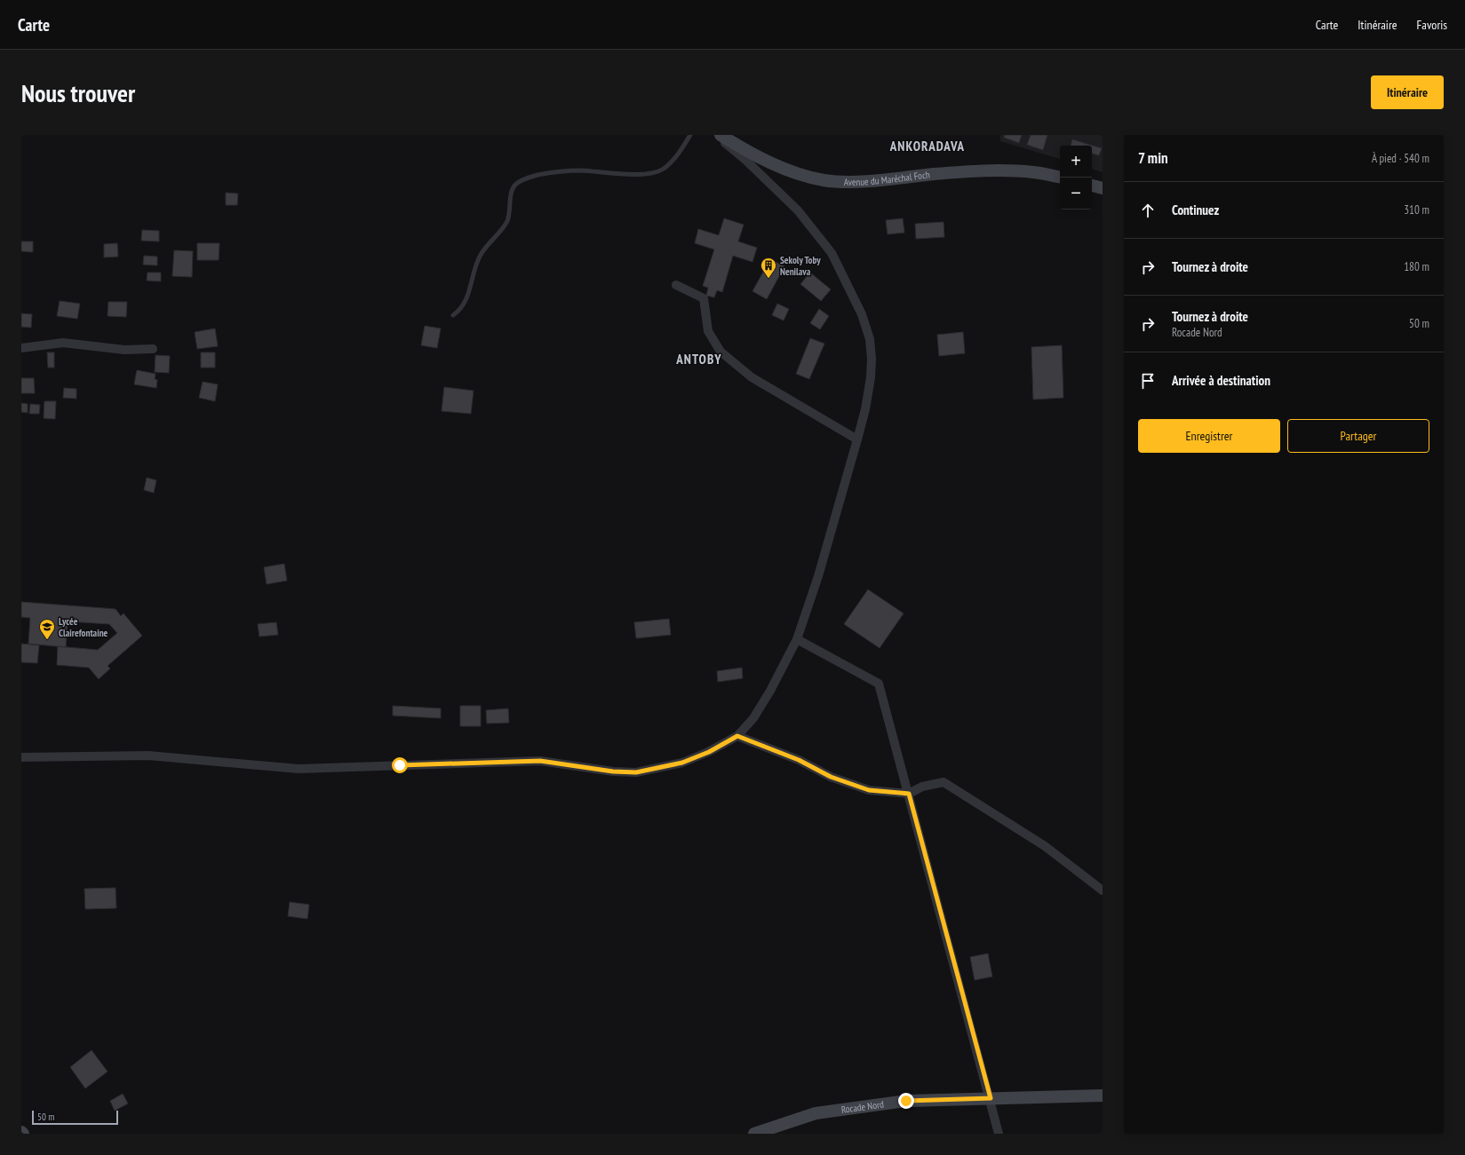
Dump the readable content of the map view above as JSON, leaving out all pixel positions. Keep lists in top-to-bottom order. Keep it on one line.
{"streets":{"main road":["Avenue du Maréchal Foch","Rocade Nord"]},"districts":["ANKORADAVA","ANTOBY"],"places":{"building":["Sekoly Toby Nenilava"],"school or university":["Lycée Clairefontaine"]},"scale_bar":"50 m","page":{"header":"Carte","nav":["Carte","Itinéraire","Favoris"],"buttons":["Itinéraire",["Enregistrer","Partager"]],"title":"Nous trouver","heading":["7 min","À pied · 540 m"],"map_buttons":["+","−"],"list":[["Continuez","310 m"],["Tournez à droite","180 m"],["Tournez à droite","Rocade Nord","50 m"],"Arrivée à destination"],"scale":"50 m"}}
